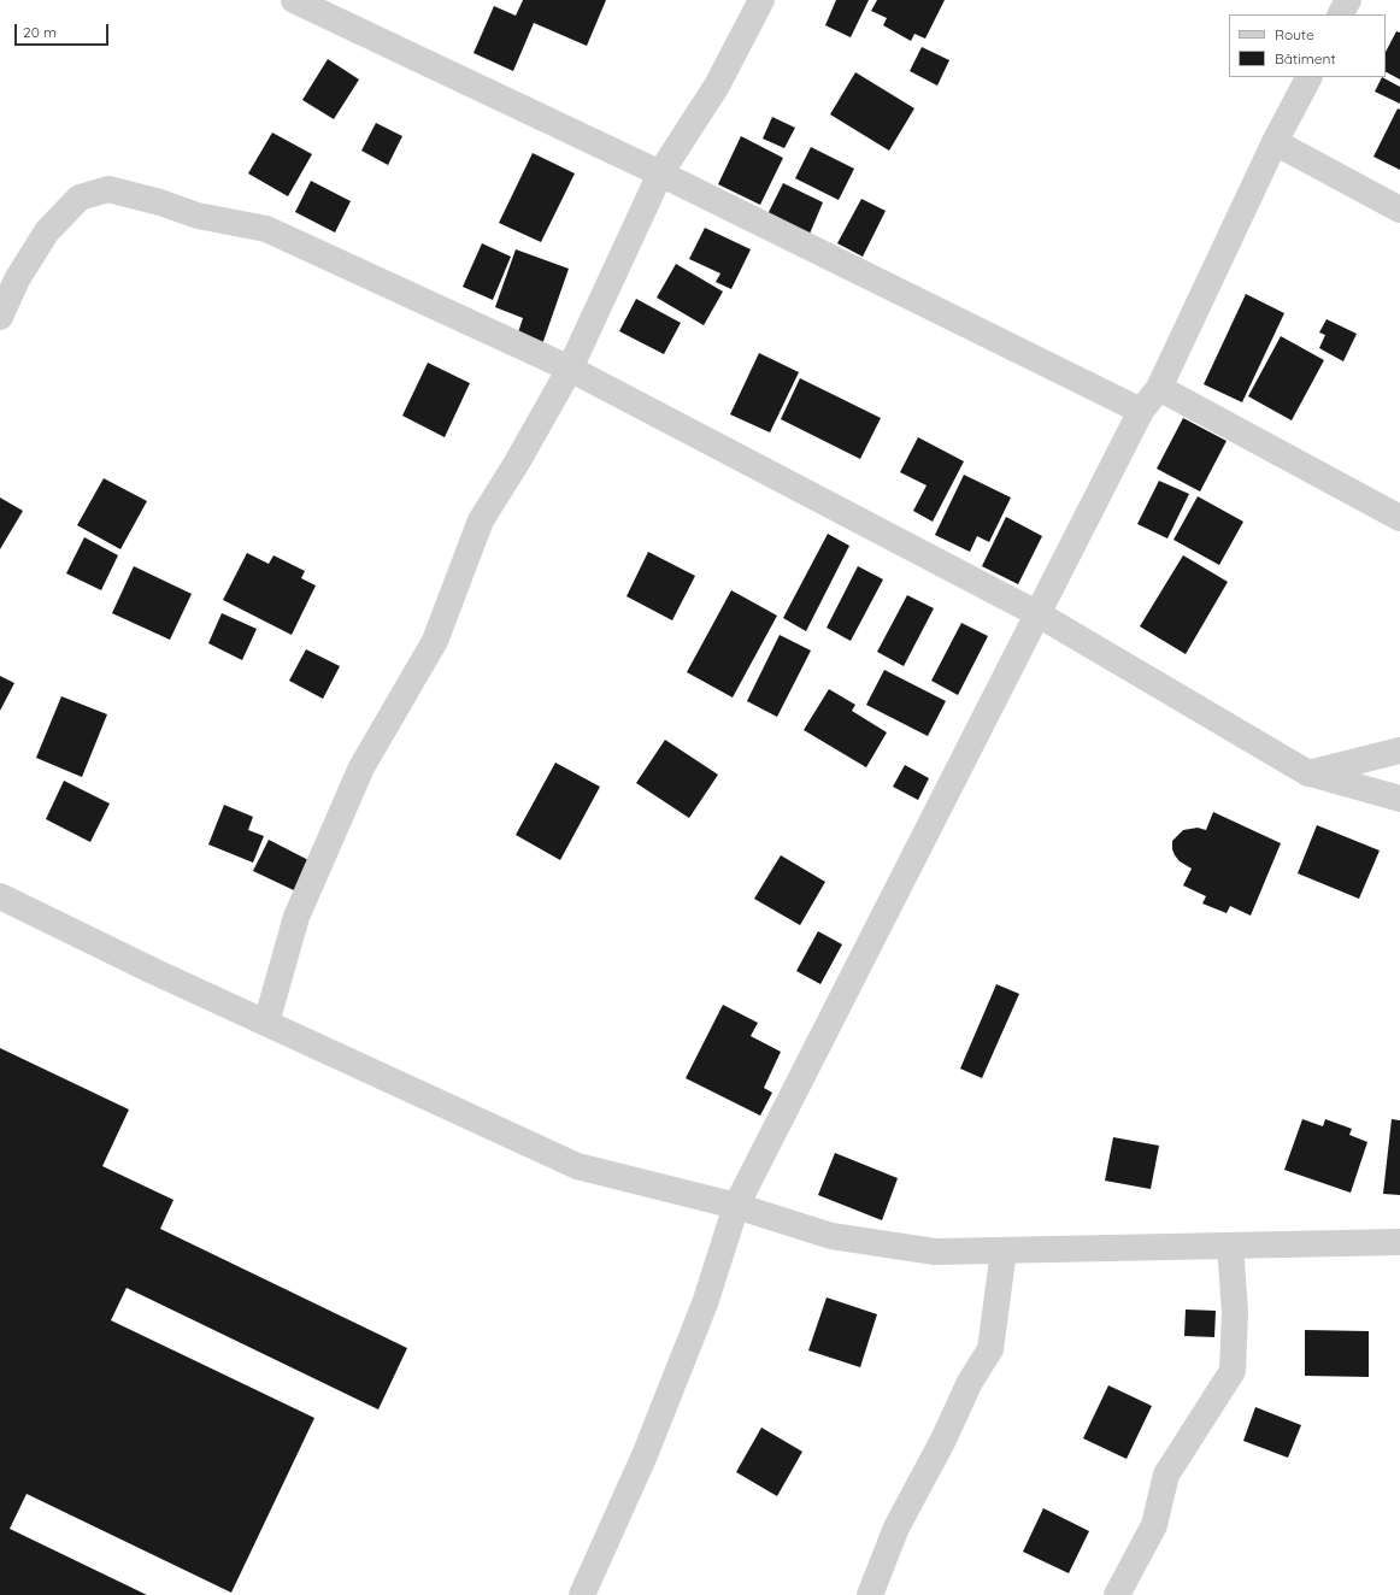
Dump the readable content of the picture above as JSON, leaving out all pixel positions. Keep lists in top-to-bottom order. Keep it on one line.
{"legend":["Route","Bâtiment"],"scale_bar":"20 m"}
